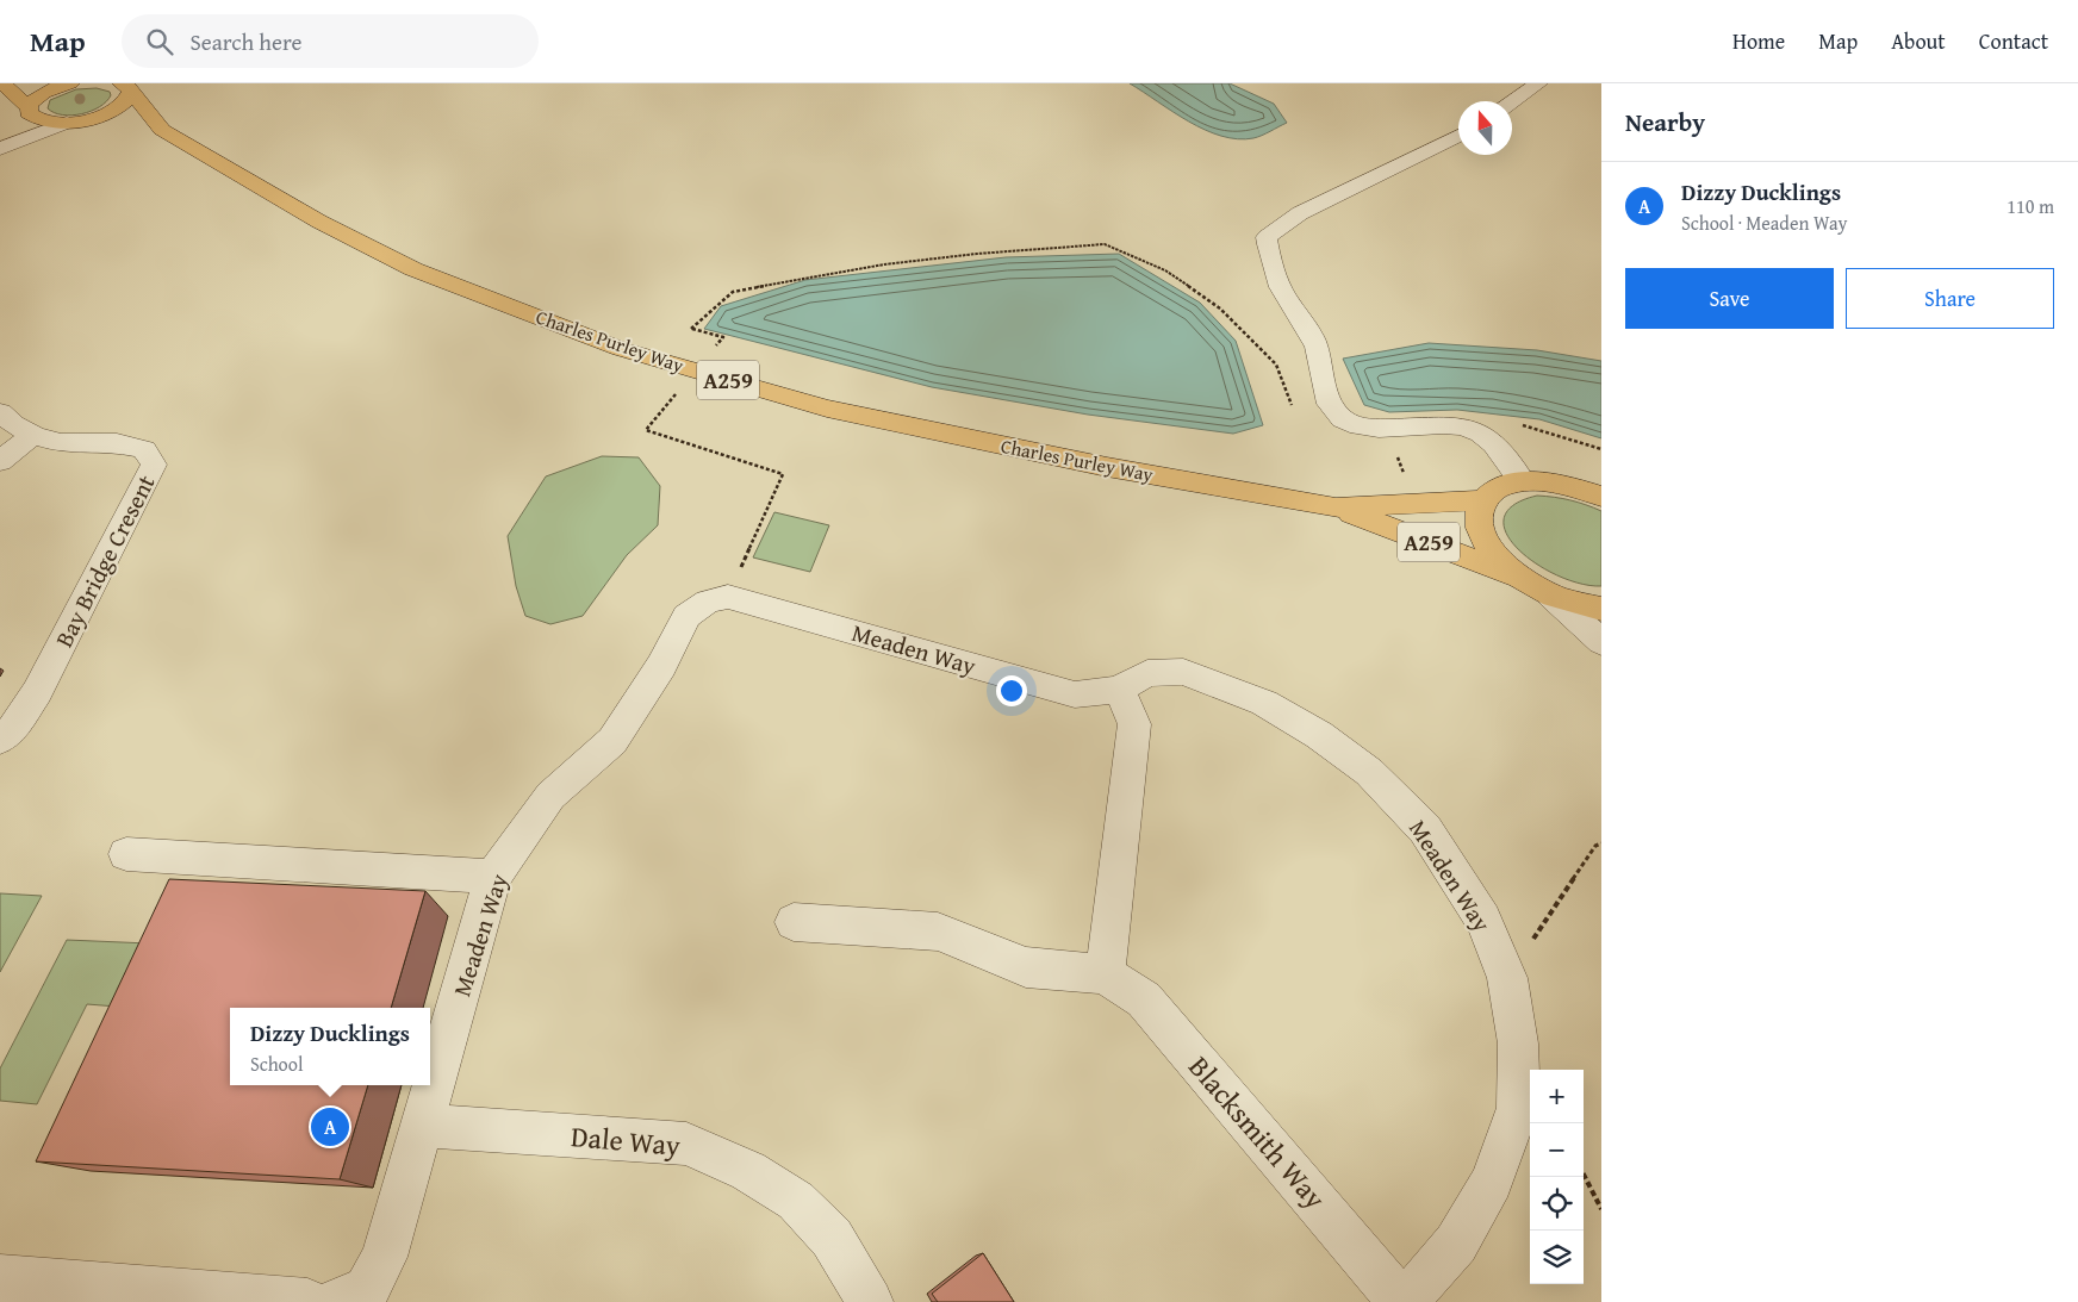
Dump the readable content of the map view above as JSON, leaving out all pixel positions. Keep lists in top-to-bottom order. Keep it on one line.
{"streets":{"main road":["Charles Purley Way","A259"],"street":["Bay Bridge Cresent","Meaden Way","Blacksmith Way","Dale Way"]},"crossings":[["Meaden Way","Blacksmith Way"],["Meaden Way","Dale Way"]],"north":"top","page":{"header":"Map","search":"Search here","nav":["Home","Map","About","Contact"],"heading":"Nearby","list":[{"mark":"A","name":"Dizzy Ducklings","note":"School · Meaden Way","value":"110 m"}],"buttons":["Save","Share"],"popup":["Dizzy Ducklings","School"],"map_buttons":["+","−"],"pins":"A"}}
